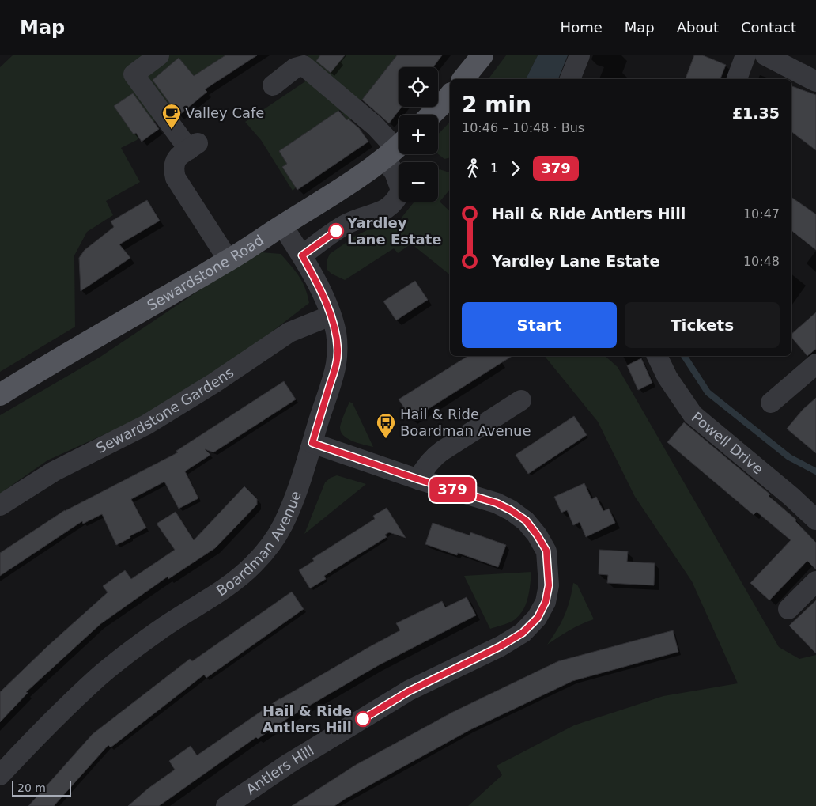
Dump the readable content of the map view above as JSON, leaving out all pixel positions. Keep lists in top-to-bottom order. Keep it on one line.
{"streets":{"main road":["Sewardstone Road"],"street":["Sewardstone Gardens","Powell Drive","Boardman Avenue","Antlers Hill"]},"crossings":[["Sewardstone Road","Boardman Avenue"],["Sewardstone Gardens","Boardman Avenue"],["Boardman Avenue","Antlers Hill"]],"places":{"cafe":["Valley Cafe"],"other":["Yardley Lane Estate","Hail & Ride Antlers Hill"],"bus stop":["Hail & Ride Boardman Avenue"]},"lines":["bus line 379"],"scale_bar":"20 m","page":{"header":"Map","nav":["Home","Map","About","Contact"],"on_map":"379","map_buttons":["+","−"],"heading":["2 min","10:46 – 10:48 · Bus","£1.35"],"legs":["1","379"],"list":[{"name":"Hail & Ride Antlers Hill","value":"10:47"},{"name":"Yardley Lane Estate","value":"10:48"}],"buttons":["Start","Tickets"],"scale":"20 m"}}
